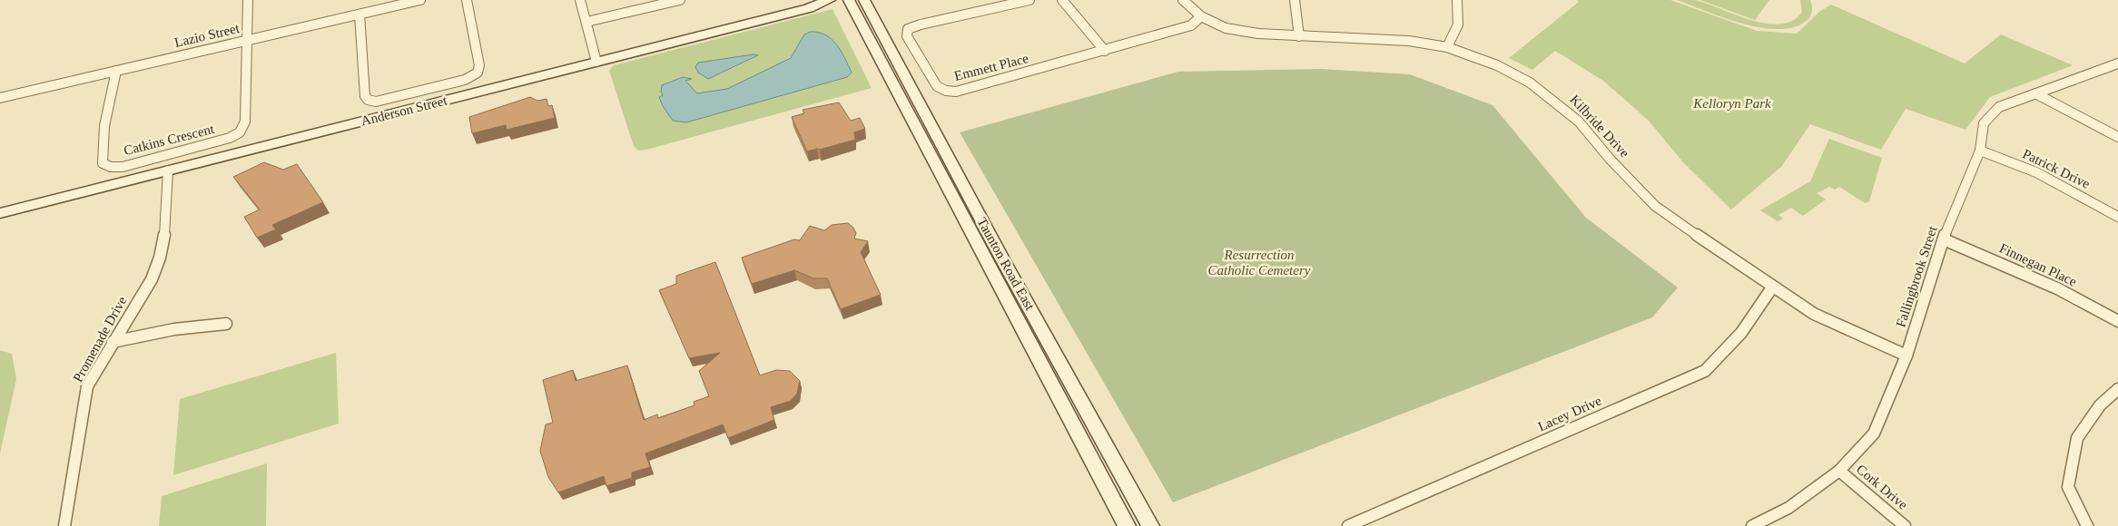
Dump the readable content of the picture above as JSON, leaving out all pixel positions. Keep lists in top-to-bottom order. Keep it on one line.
{"streets":{"main road":["Anderson Street","Taunton Road East"],"street":["Lazio Street","Emmett Place","Kilbride Drive","Catkins Crescent","Patrick Drive","Finnegan Place","Fallingbrook Street","Promenade Drive","Lacey Drive","Cork Drive"]},"crossings":[["Lazio Street","Catkins Crescent"],["Emmett Place","Kilbride Drive"],["Anderson Street","Taunton Road East"],["Anderson Street","Promenade Drive"],["Kilbride Drive","Fallingbrook Street"],["Kilbride Drive","Lacey Drive"],["Patrick Drive","Fallingbrook Street"],["Finnegan Place","Fallingbrook Street"],["Fallingbrook Street","Cork Drive"]],"parks":["Kelloryn Park","Resurrection Catholic Cemetery"]}
